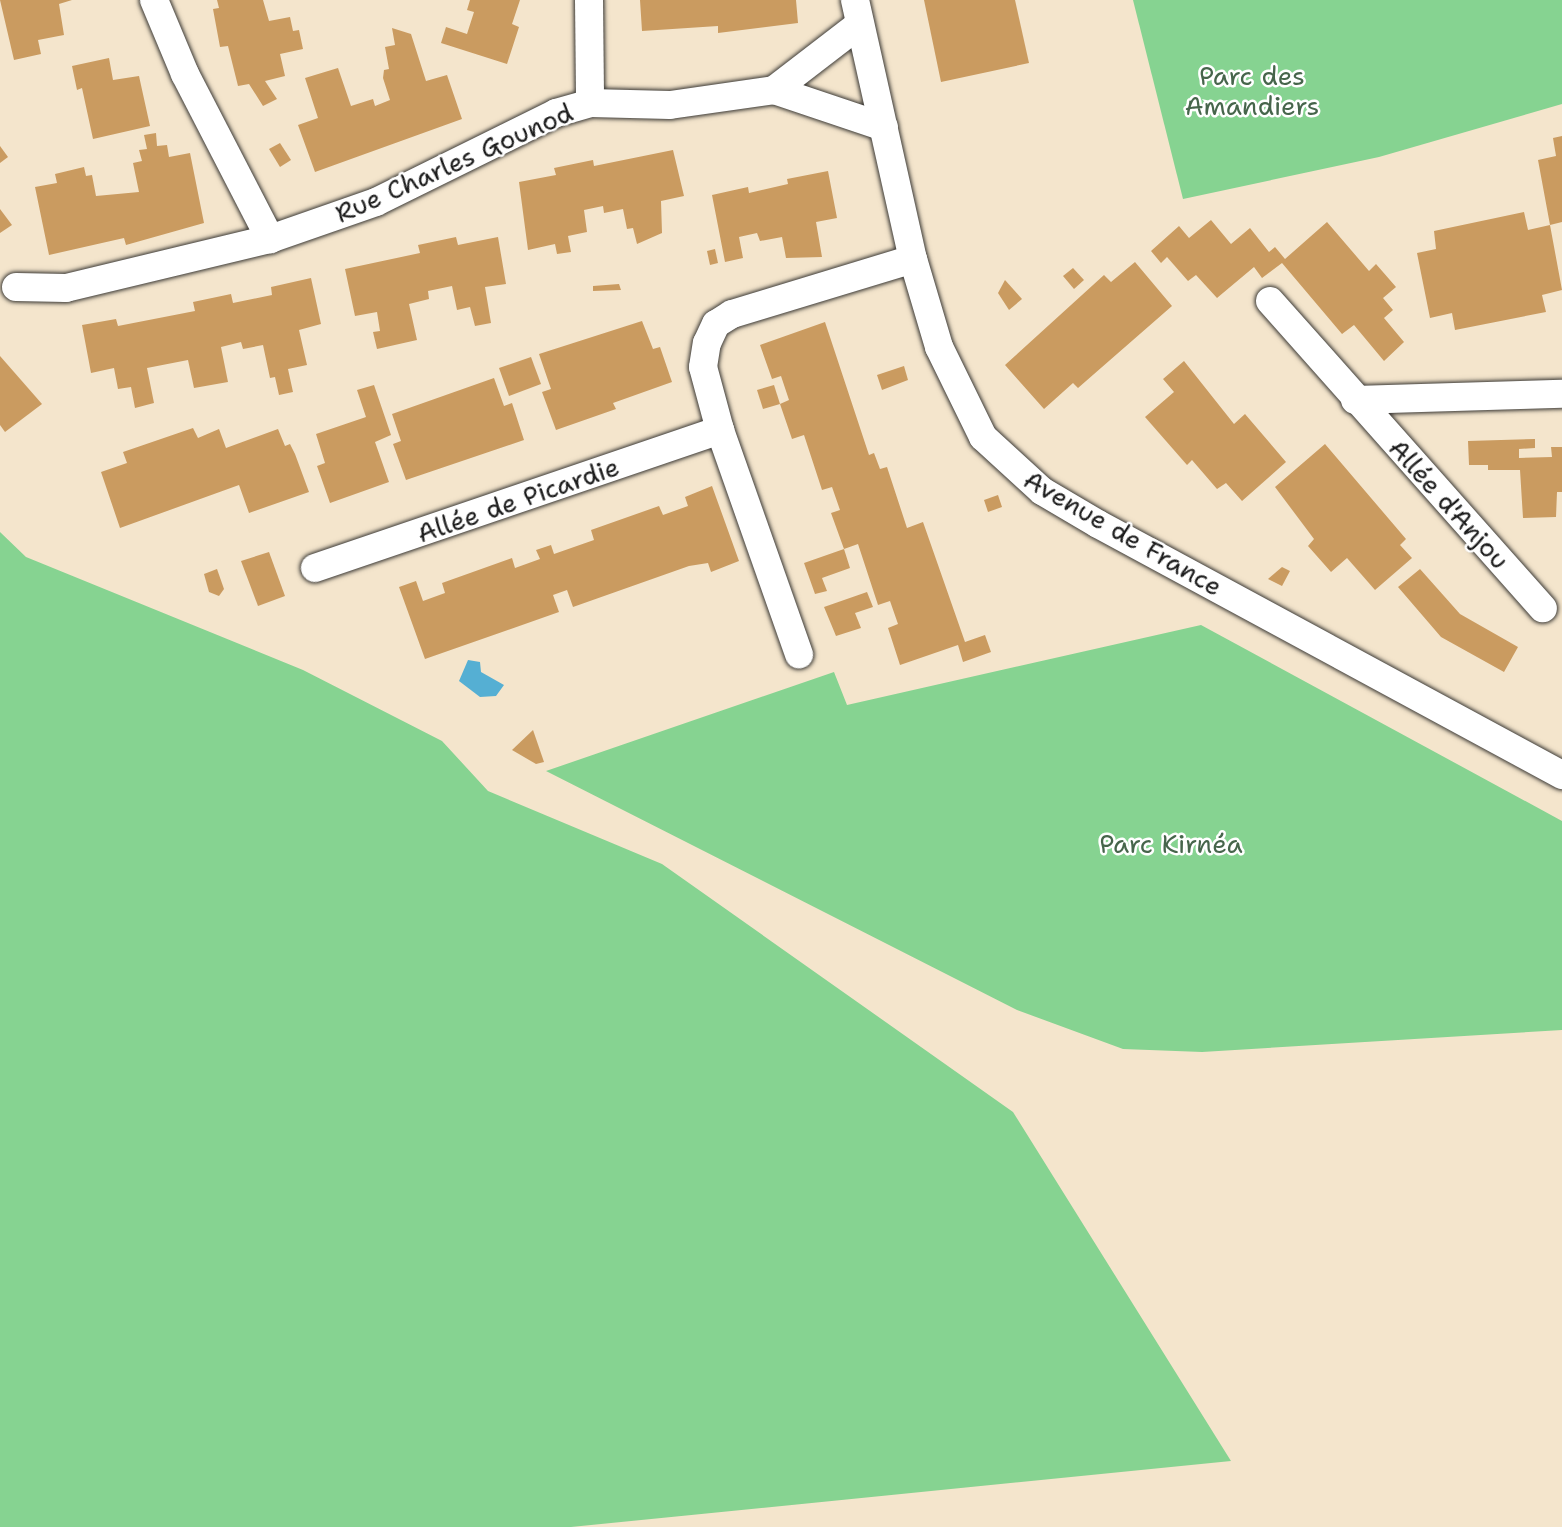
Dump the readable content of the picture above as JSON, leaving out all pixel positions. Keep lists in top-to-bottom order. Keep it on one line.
{"streets":{"street":["Rue Charles Gounod","Allée de Picardie","Allée d'Anjou","Avenue de France"]},"crossings":[["Rue Charles Gounod","Avenue de France"]],"parks":["Parc des Amandiers","Parc Kirnéa"]}
